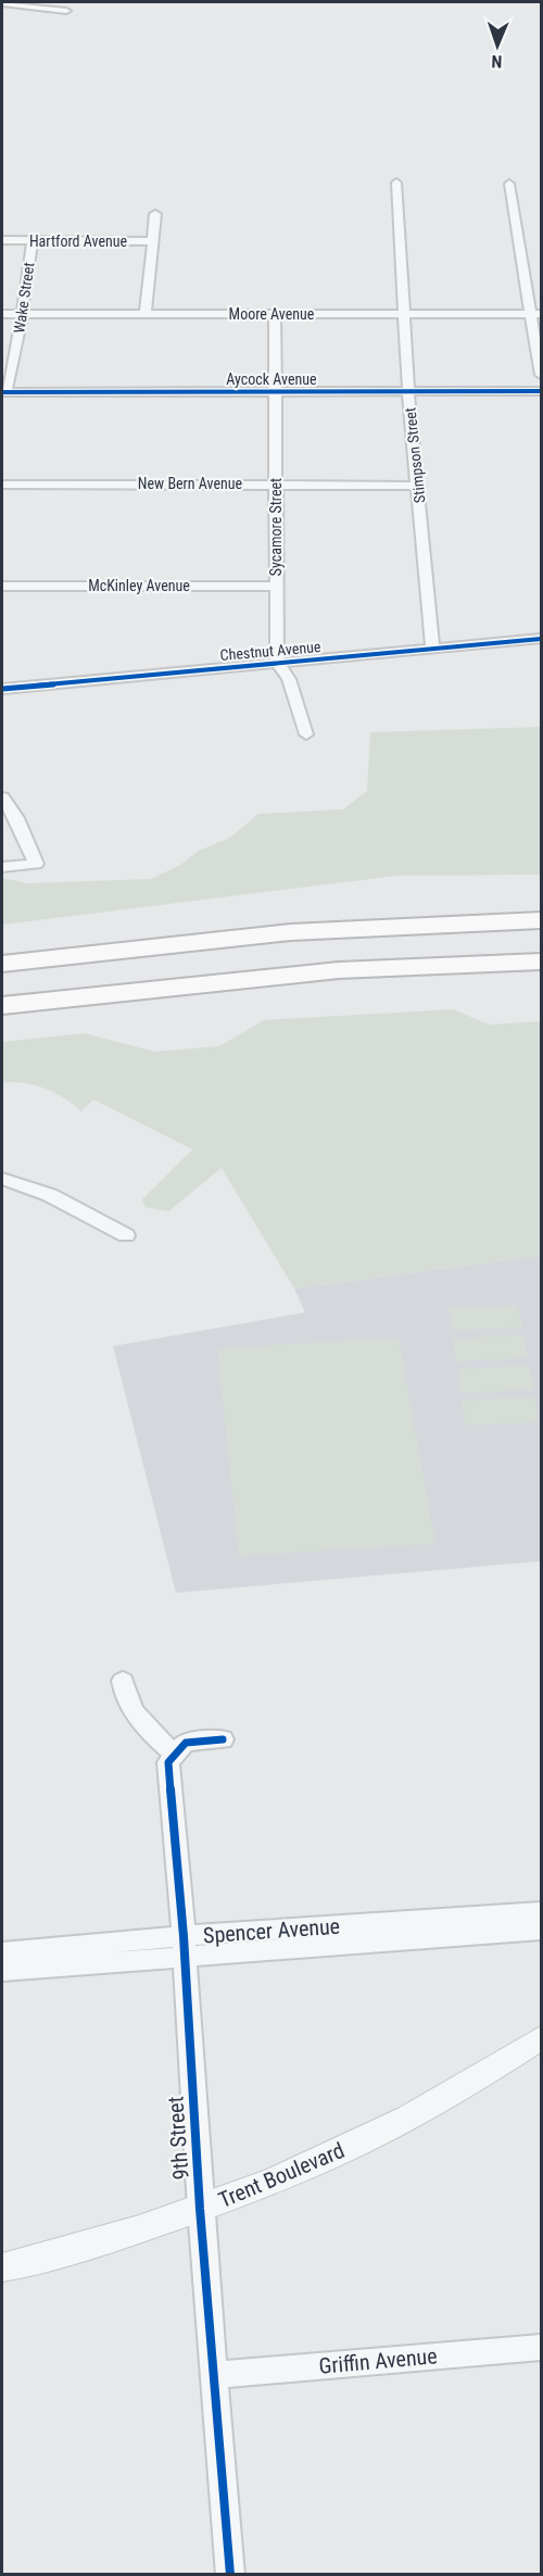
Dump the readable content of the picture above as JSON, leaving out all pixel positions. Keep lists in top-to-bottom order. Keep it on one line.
{"streets":{"street":["Hartford Avenue","Wake Street","Moore Avenue","Aycock Avenue","Stimpson Street","New Bern Avenue","Sycamore Street","McKinley Avenue","Chestnut Avenue","Spencer Avenue","9th Street","Trent Boulevard","Griffin Avenue"]},"crossings":[["Hartford Avenue","Wake Street"],["Wake Street","Moore Avenue"],["Wake Street","Aycock Avenue"],["Moore Avenue","Stimpson Street"],["Moore Avenue","Sycamore Street"],["Aycock Avenue","Stimpson Street"],["Aycock Avenue","Sycamore Street"],["Stimpson Street","New Bern Avenue"],["Stimpson Street","Chestnut Avenue"],["New Bern Avenue","Sycamore Street"],["Sycamore Street","McKinley Avenue"],["Sycamore Street","Chestnut Avenue"],["Spencer Avenue","9th Street"],["9th Street","Trent Boulevard"],["9th Street","Griffin Avenue"]],"north":"bottom"}
